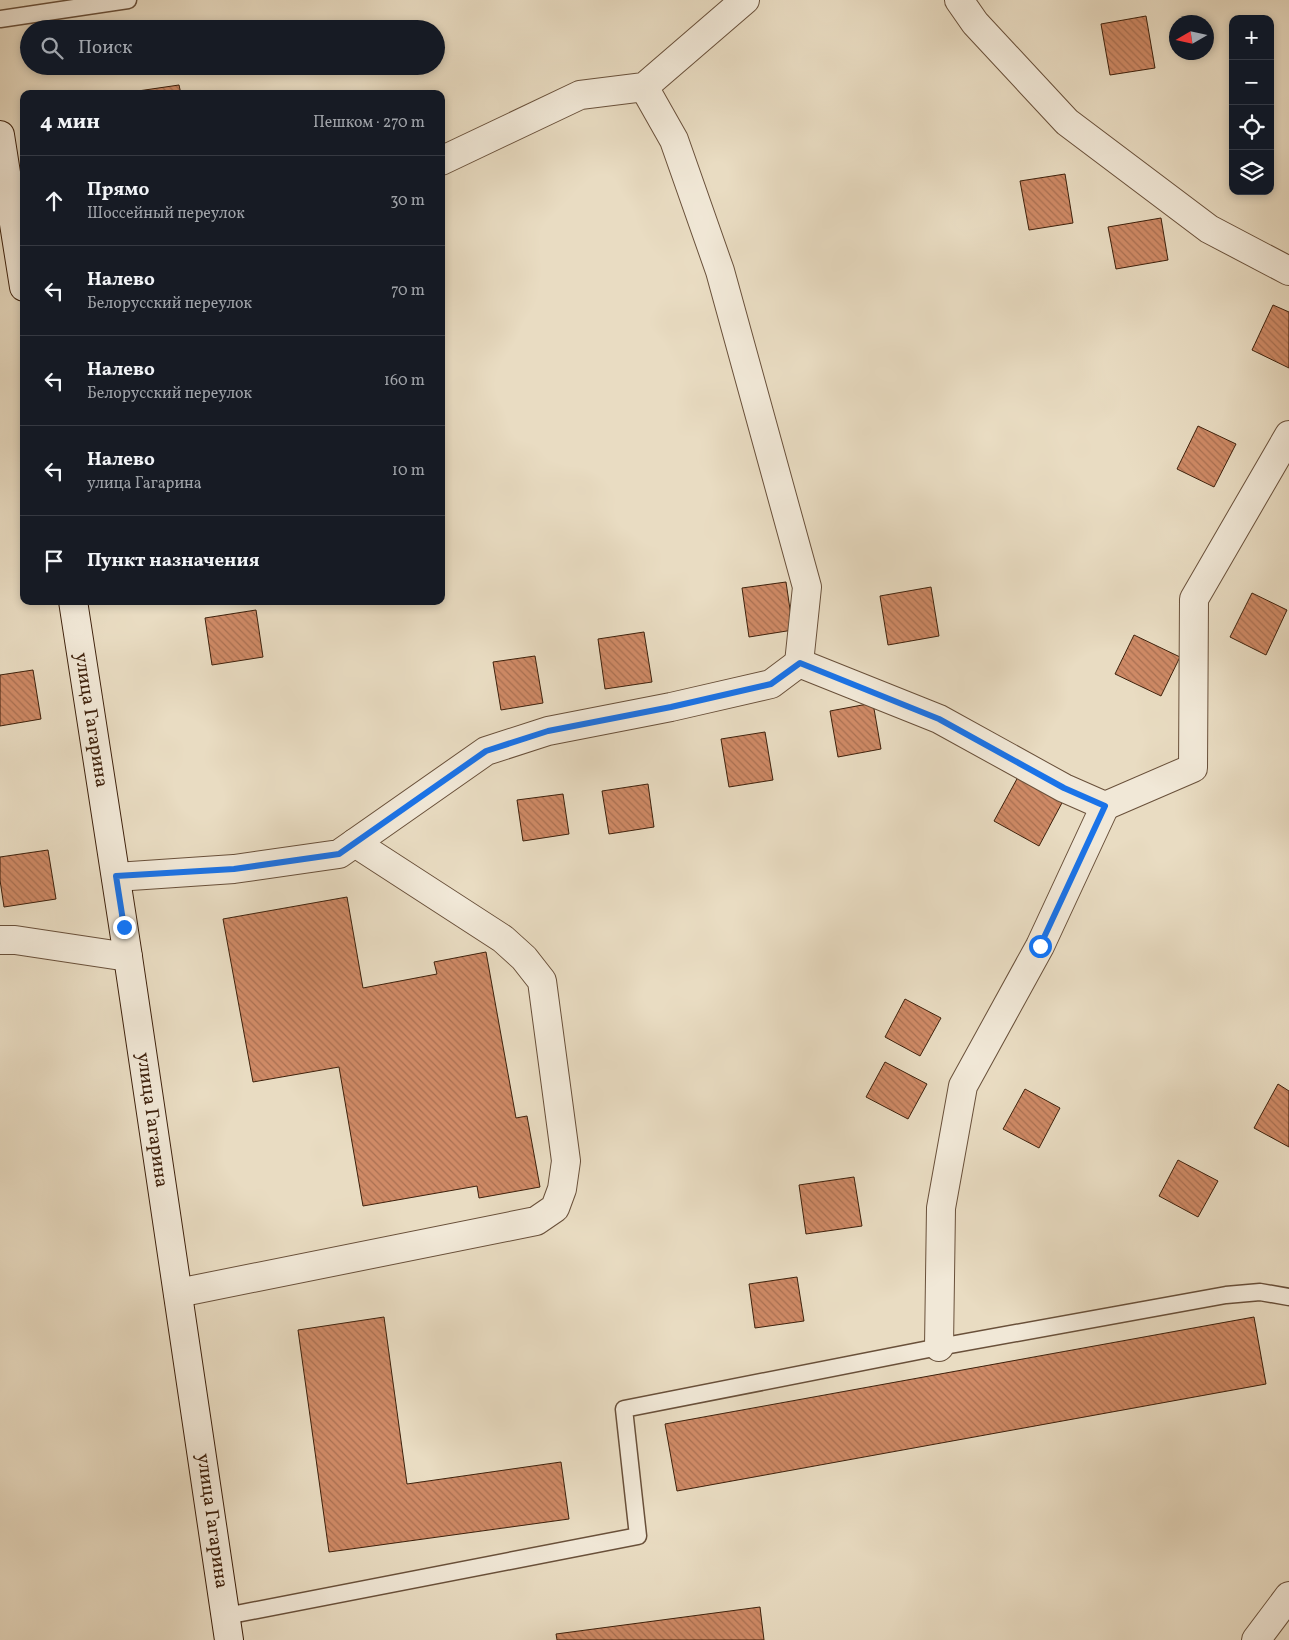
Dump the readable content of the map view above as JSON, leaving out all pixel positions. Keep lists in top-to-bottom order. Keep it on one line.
{"streets":{"street":["улица Гагарина"]},"north":"left","page":{"map_buttons":["+","−"],"search":"Поиск","heading":["4 мин","Пешком · 270 m"],"list":[["Прямо","Шоссейный переулок","30 m"],["Налево","Белорусский переулок","70 m"],["Налево","Белорусский переулок","160 m"],["Налево","улица Гагарина","10 m"],"Пункт назначения"]}}
